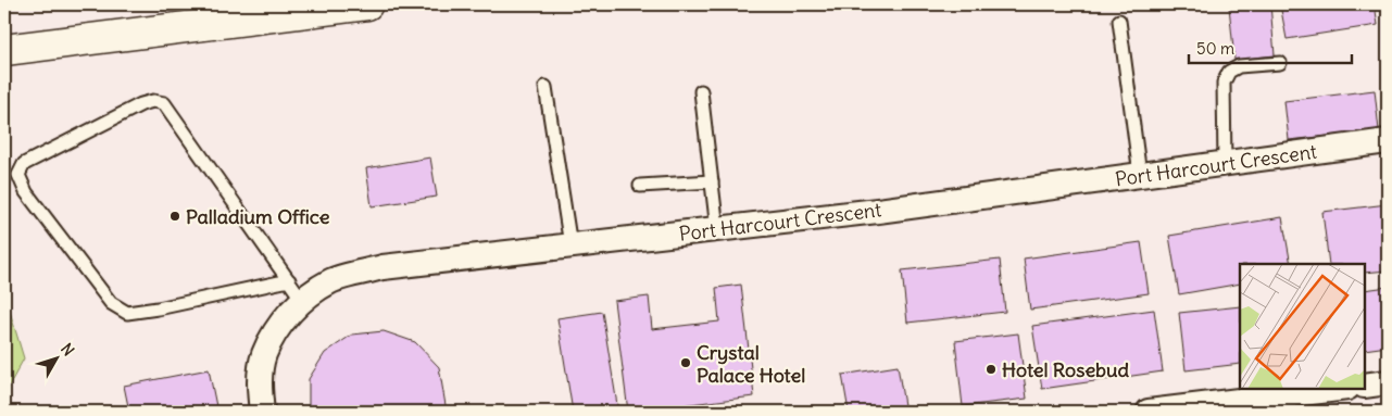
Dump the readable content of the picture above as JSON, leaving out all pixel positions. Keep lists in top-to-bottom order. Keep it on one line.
{"streets":{"street":["Port Harcourt Crescent"]},"places":["Palladium Office","Crystal Palace Hotel","Hotel Rosebud"],"scale_bar":"50 m","north":"top right"}
